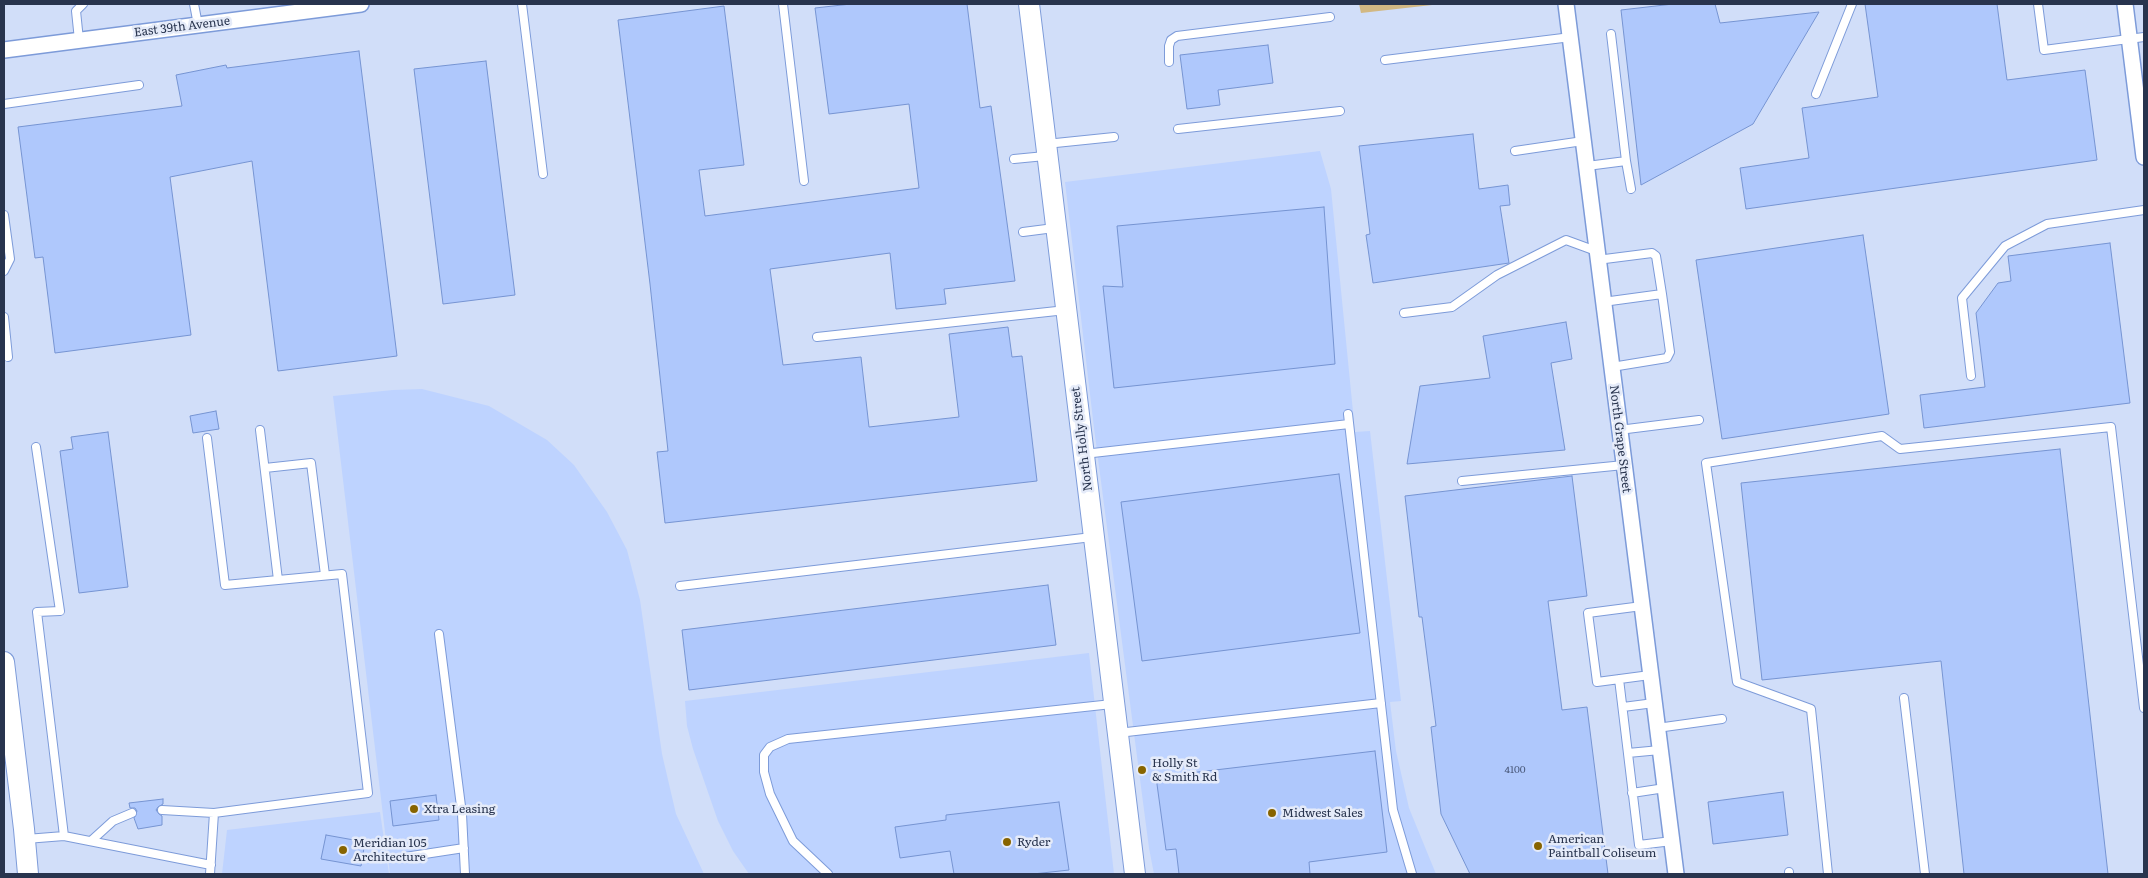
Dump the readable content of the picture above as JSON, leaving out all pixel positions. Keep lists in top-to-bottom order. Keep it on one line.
{"streets":{"street":["East 39th Avenue","North Holly Street","North Grape Street"]},"places":["Holly St & Smith Rd","Xtra Leasing","Midwest Sales","Ryder","American Paintball Coliseum","Meridian 105 Architecture"],"house_numbers":["4100"]}
